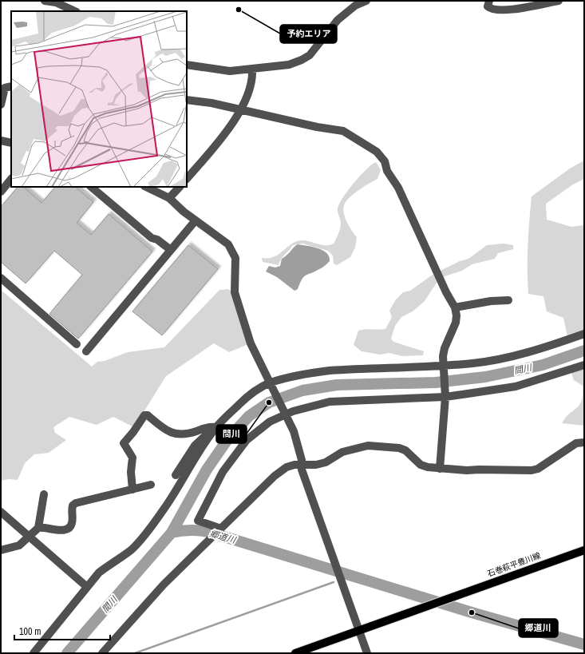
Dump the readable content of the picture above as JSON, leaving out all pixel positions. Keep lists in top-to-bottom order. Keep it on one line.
{"streets":{"main road":["石巻萩平豊川線"]},"water":["間川","郷道川"],"places":["予約エリア","間川","郷道川"],"scale_bar":"100 m"}
